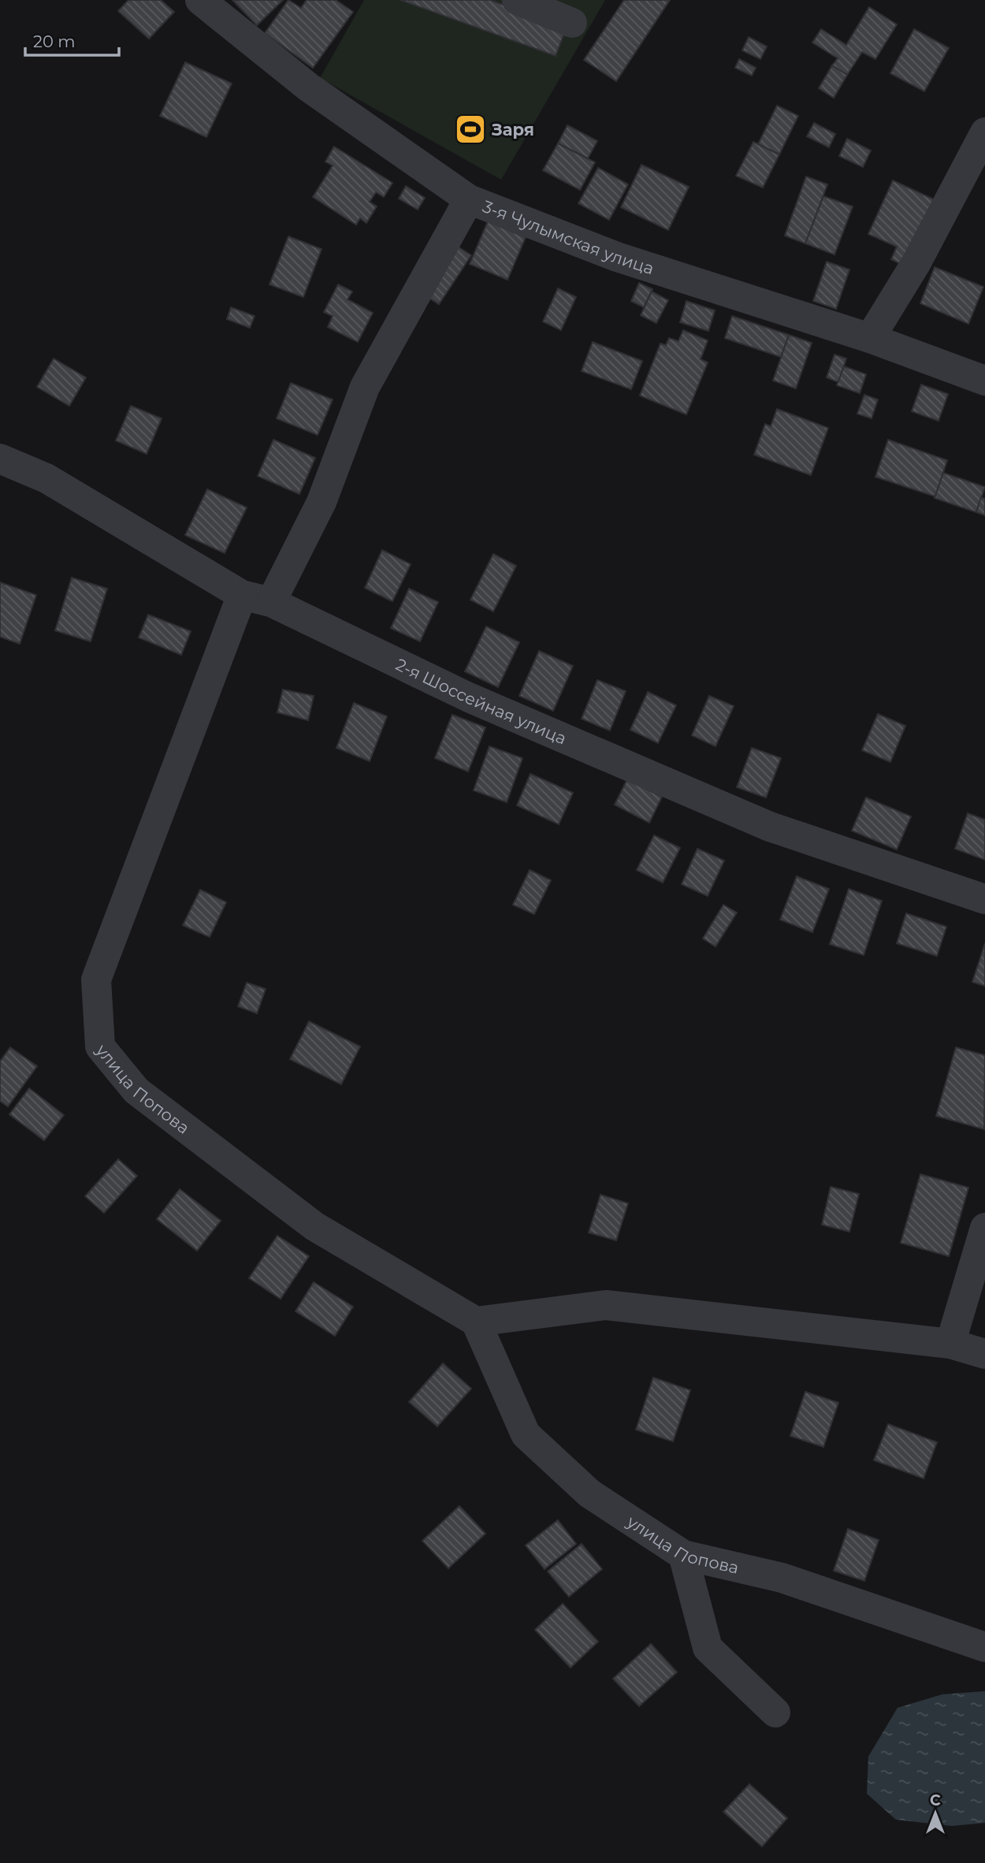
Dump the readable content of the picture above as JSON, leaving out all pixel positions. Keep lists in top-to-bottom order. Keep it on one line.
{"streets":{"street":["3-я Чулымская улица","2-я Шоссейная улица","улица Попова"]},"crossings":[["2-я Шоссейная улица","улица Попова"]],"places":{"sports":["Заря"]},"scale_bar":"20 m","north":"top"}
